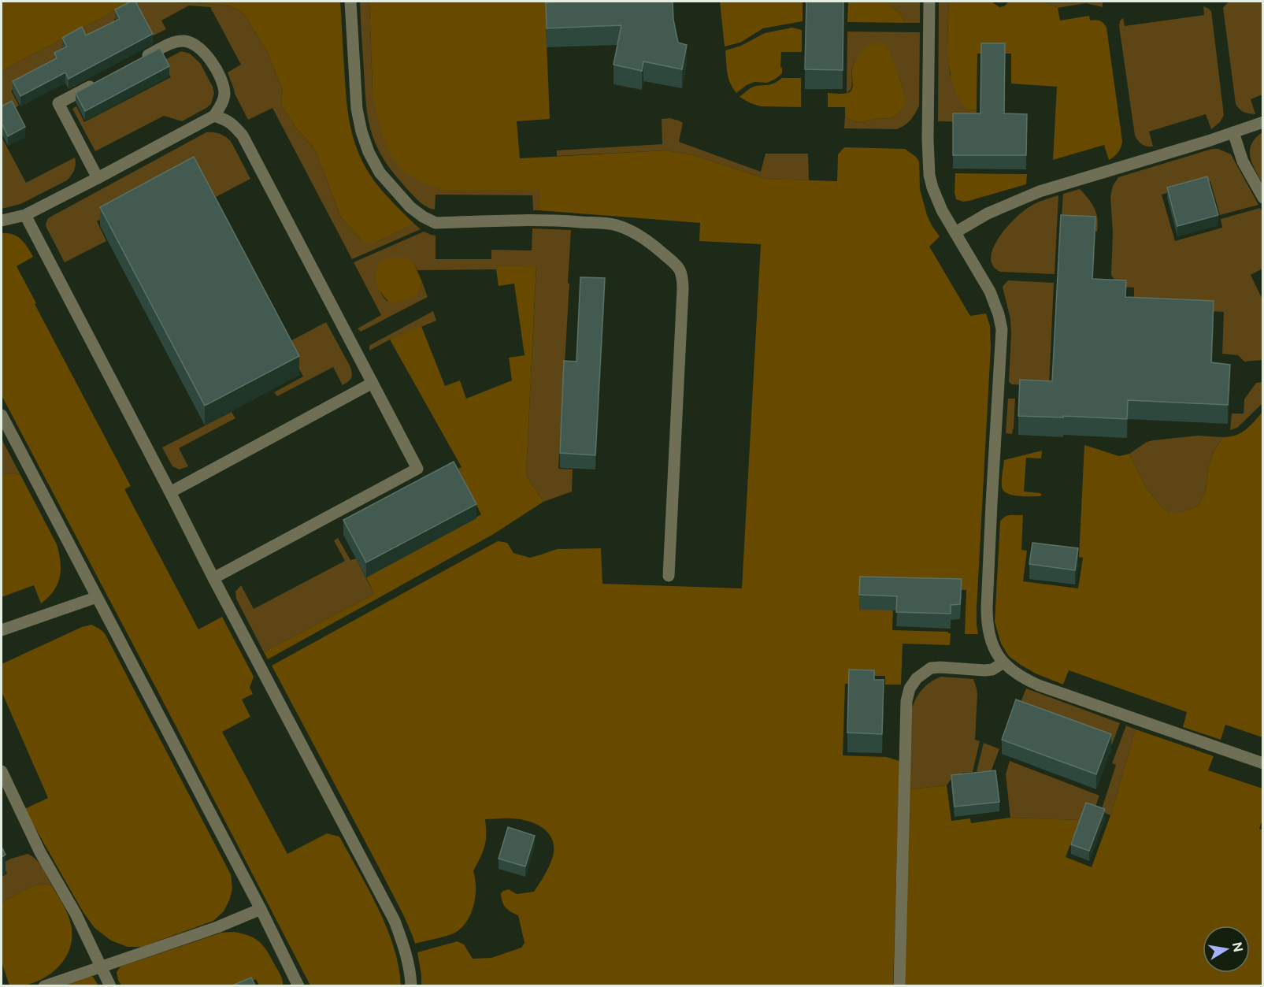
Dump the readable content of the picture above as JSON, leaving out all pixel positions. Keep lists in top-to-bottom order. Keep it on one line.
{"north":"right"}
